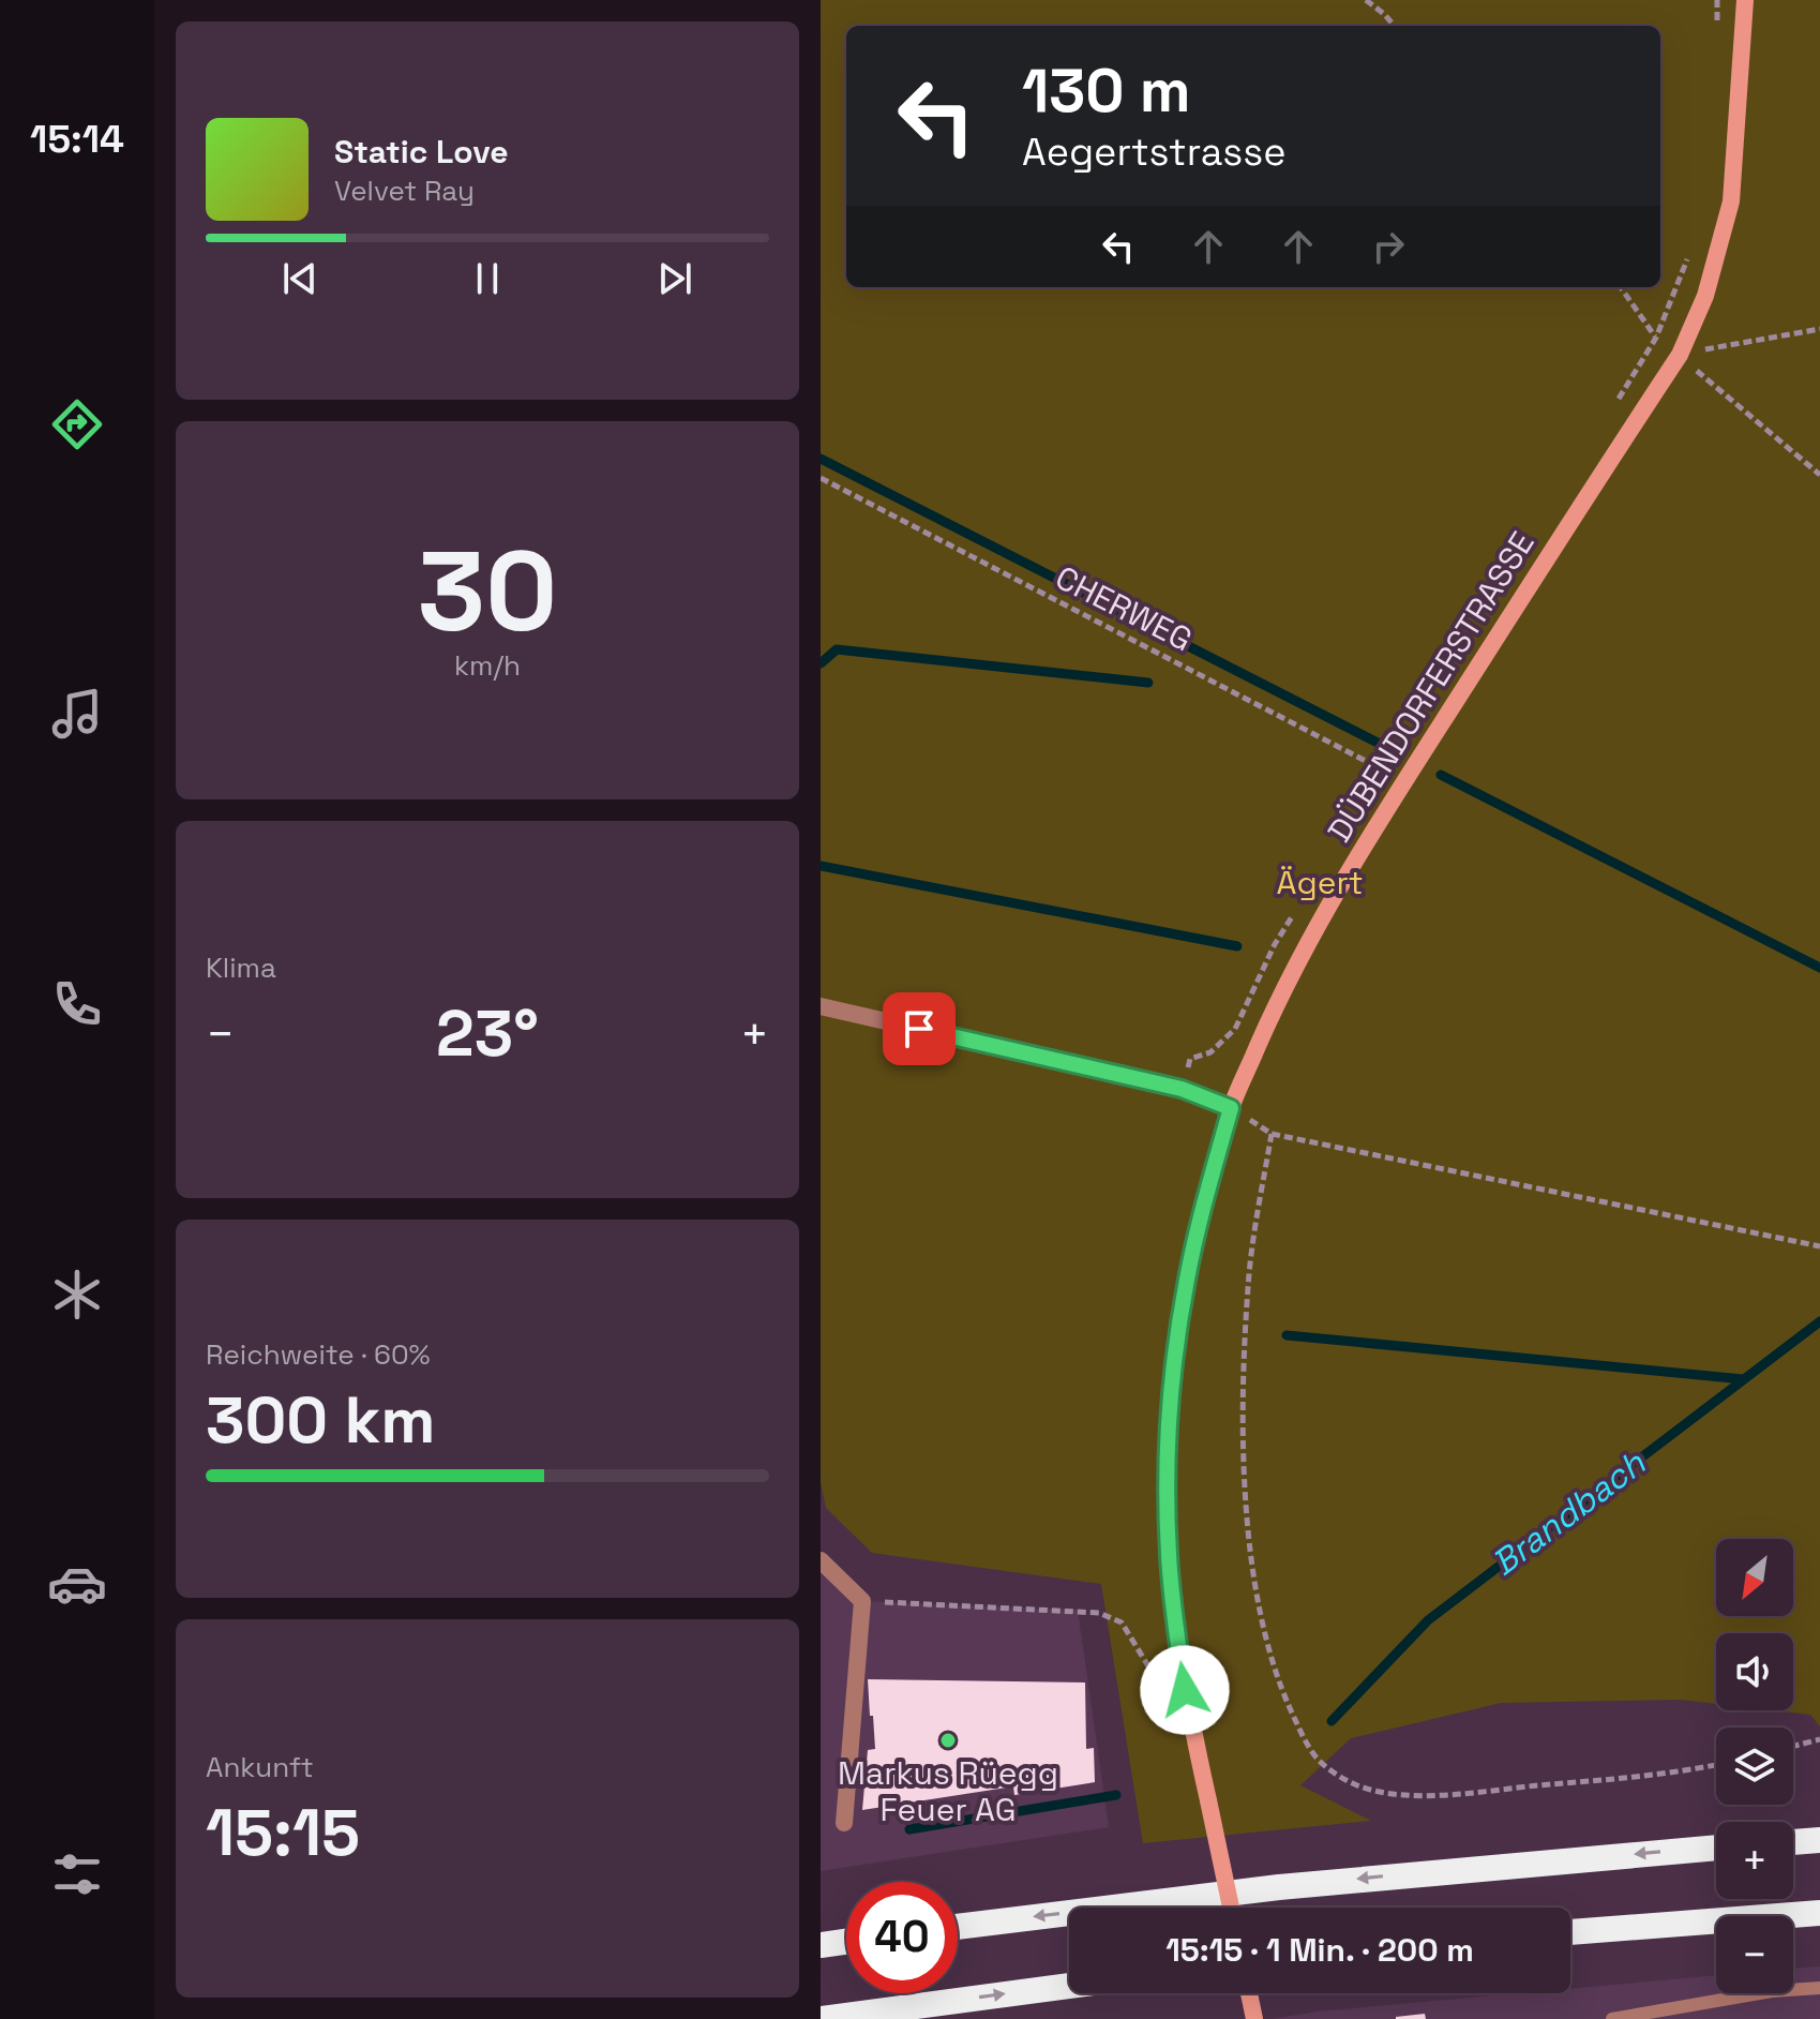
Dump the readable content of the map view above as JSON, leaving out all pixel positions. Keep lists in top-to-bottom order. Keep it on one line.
{"streets":{"street":["DÜBENDORFERSTRASSE"],"path":["CHERWEG"]},"crossings":[["CHERWEG","DÜBENDORFERSTRASSE"]],"water":["Brandbach"],"parks":["Ägert"],"places":["Markus Rüegg Feuer AG"],"north":"bottom left","page":{"tabs":"15:14","turn":["130 m","Aegertstrasse"],"song":["Static Love","Velvet Ray"],"tile":[["30","km/h"],"Klima",["Reichweite · 60%","300 km"],["Ankunft","15:15"]],"heat":["−","23°","+"],"map_buttons":["+","−"],"limit":"40","trip":"15:15 · 1 Min. · 200 m"}}
